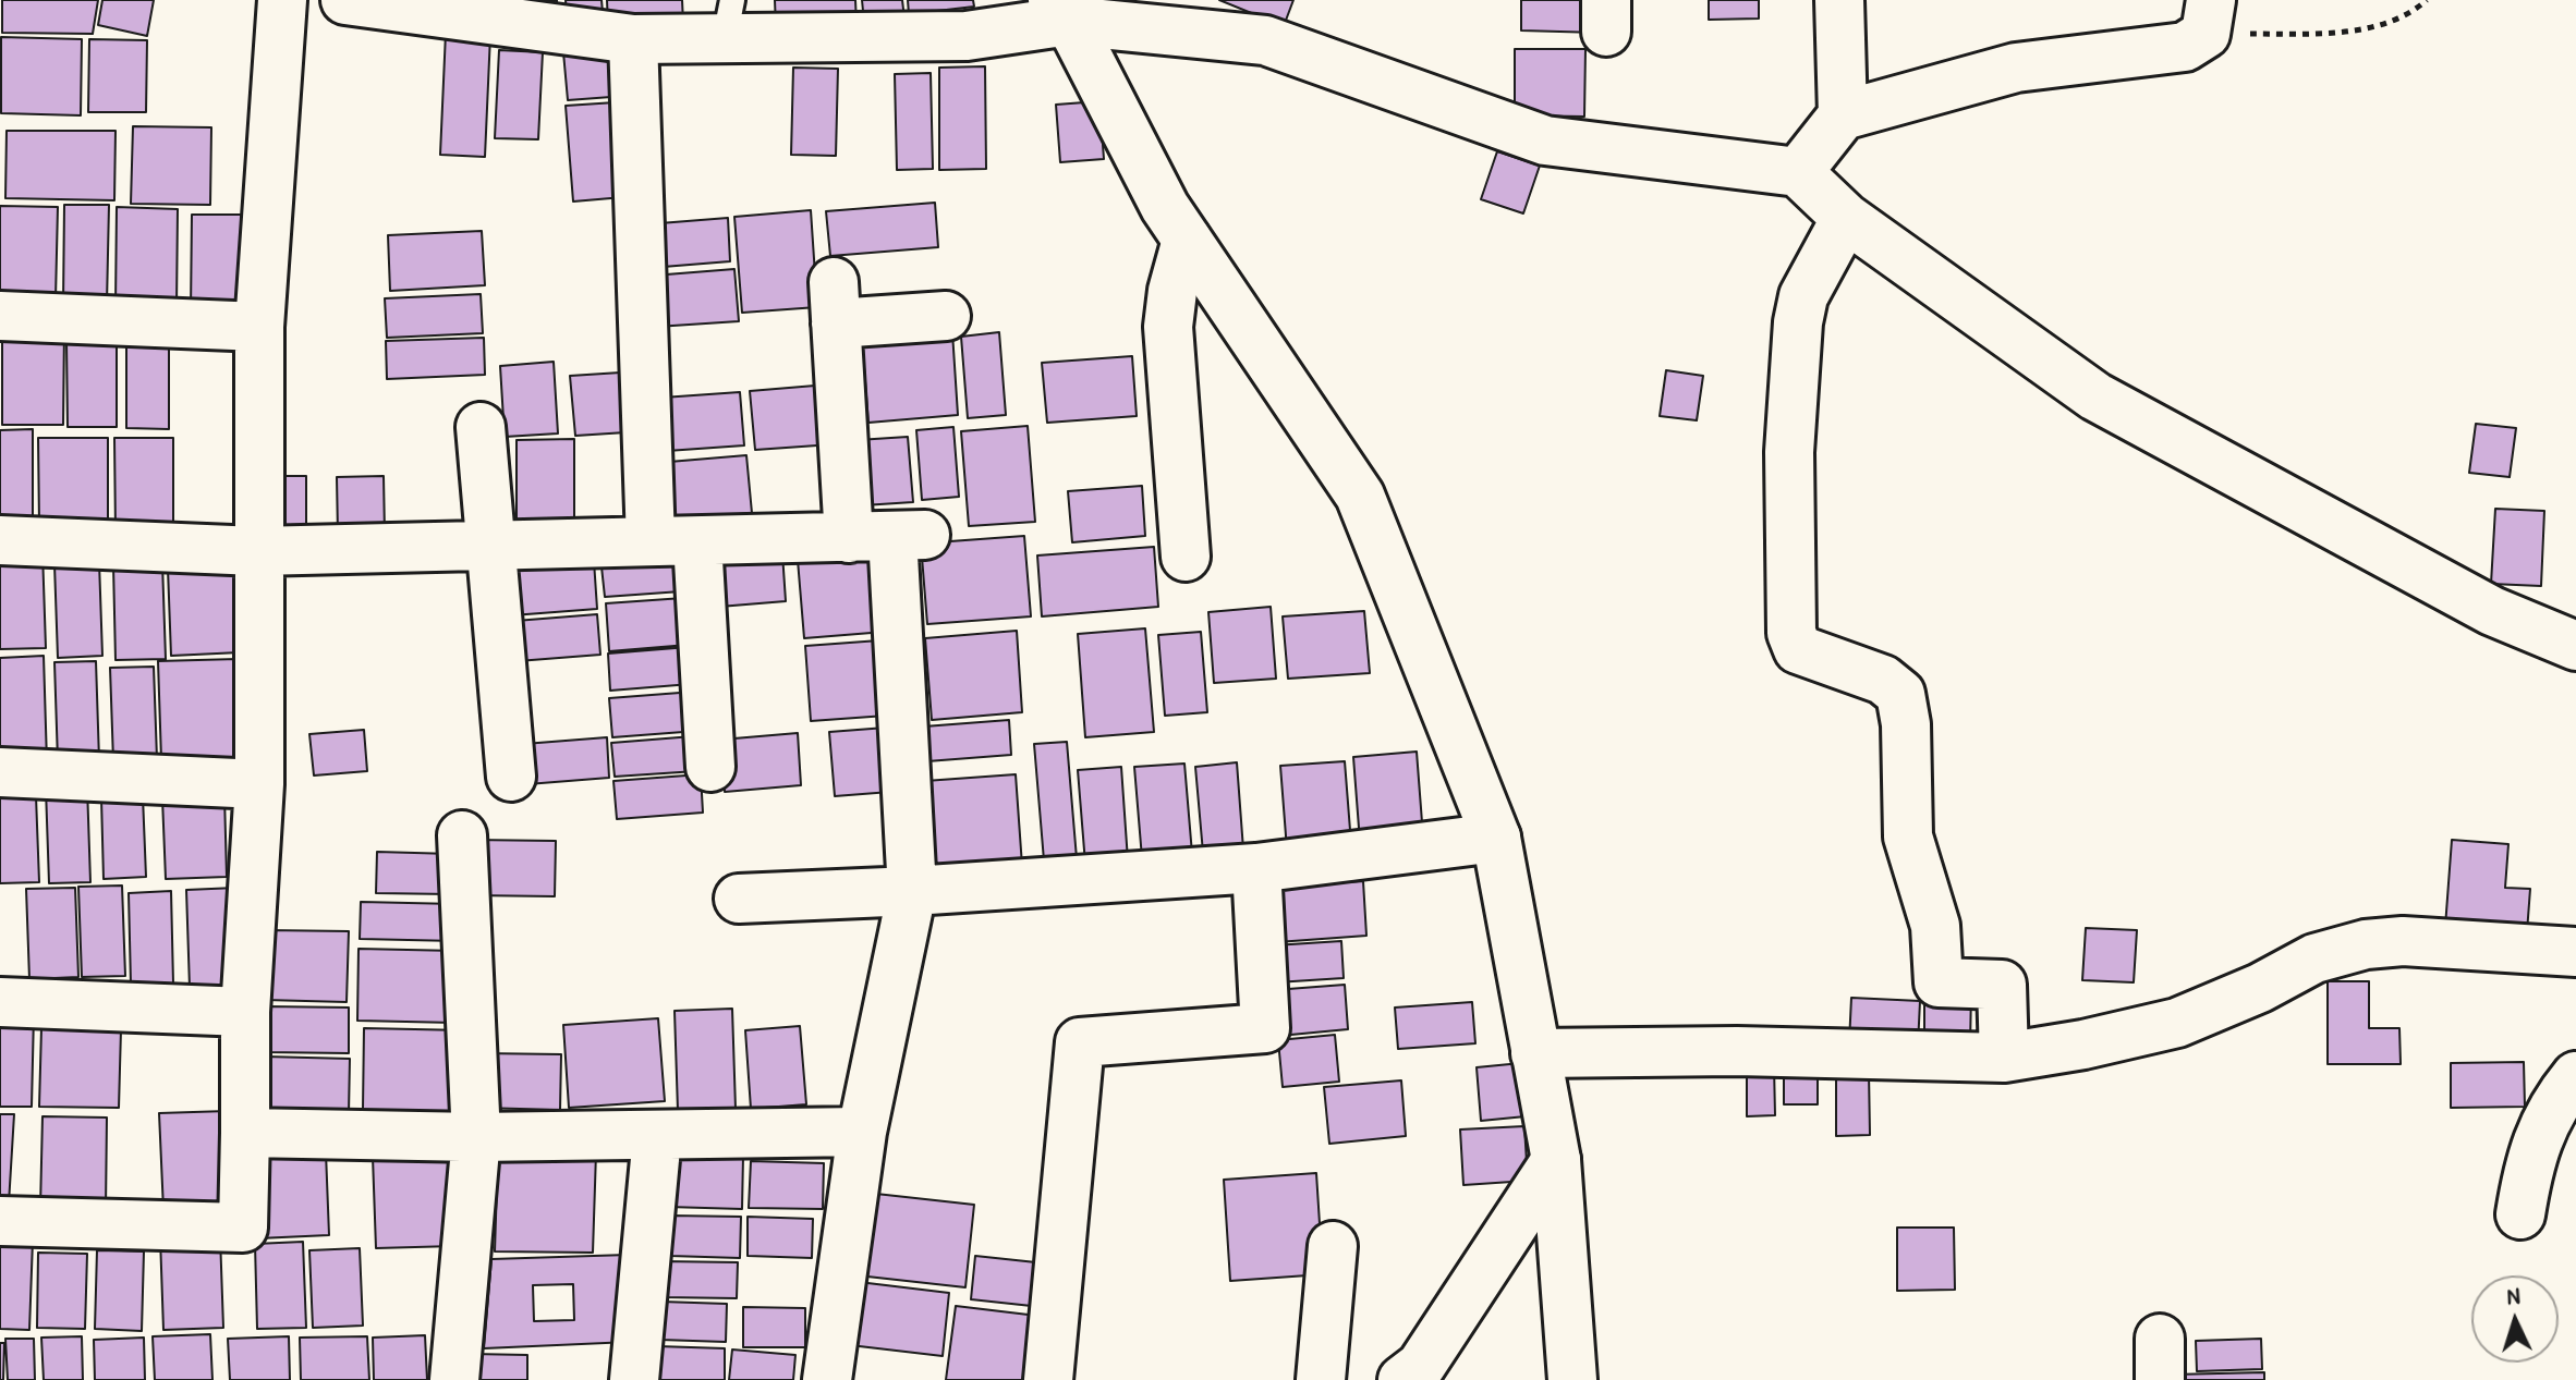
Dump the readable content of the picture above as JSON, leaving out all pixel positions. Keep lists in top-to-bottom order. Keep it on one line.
{"north":"top"}
